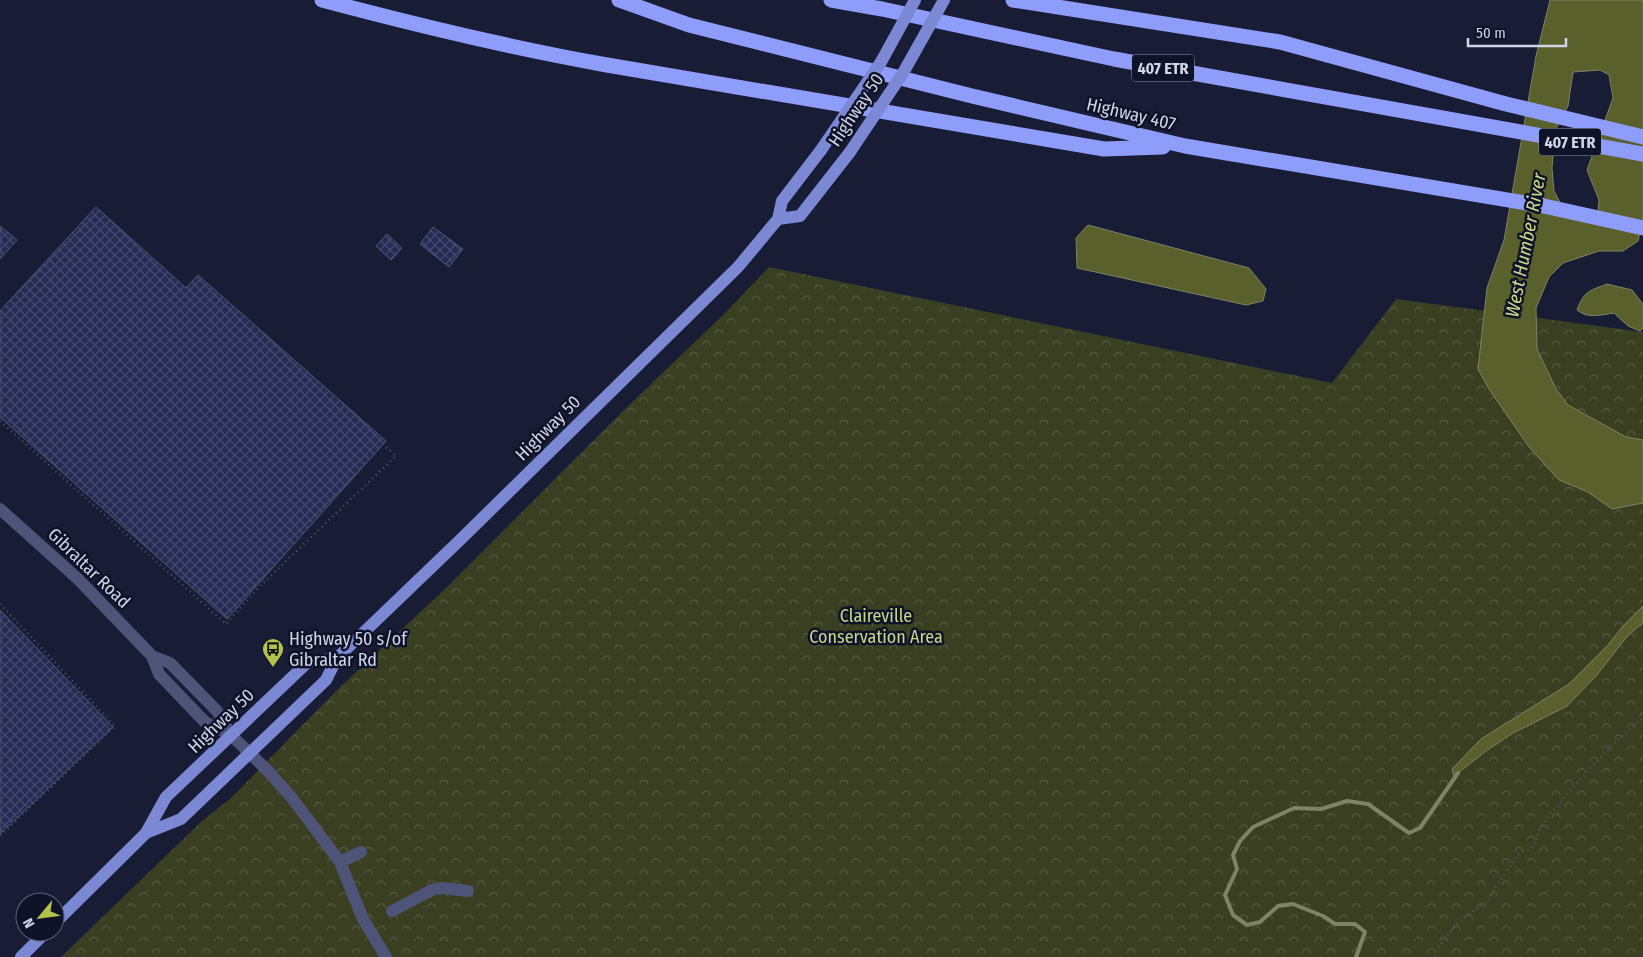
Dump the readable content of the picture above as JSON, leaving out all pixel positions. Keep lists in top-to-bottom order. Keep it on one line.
{"streets":{"highway":["407 ETR","Highway 407"],"main road":["Highway 50"],"street":["Gibraltar Road"]},"crossings":[["Highway 50","Gibraltar Road"]],"water":["West Humber River"],"parks":["Claireville Conservation Area"],"places":{"bus stop":["Highway 50 s/of Gibraltar Rd"]},"scale_bar":"50 m","north":"bottom left"}
